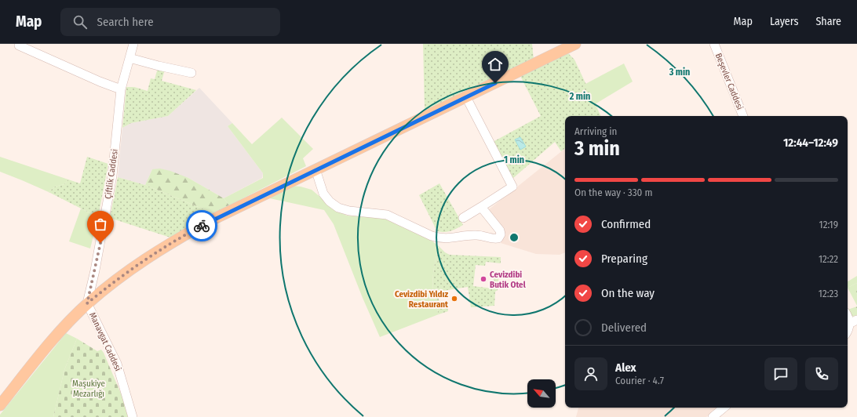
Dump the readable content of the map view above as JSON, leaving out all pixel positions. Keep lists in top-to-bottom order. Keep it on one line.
{"streets":{"street":["Beşevler Caddesi","Çiftlik Caddesi","Manavgat Caddesi"]},"crossings":[["Çiftlik Caddesi","Manavgat Caddesi"]],"parks":["Maşukiye Mezarlığı"],"places":["Cevizdibi Butik Otel","Cevizdibi Yıldız Restaurant"],"north":"top left","page":{"header":"Map","search":"Search here","nav":["Map","Layers","Share"],"heading":["3 min","Arriving in","12:44–12:49"],"panel":["Alex","Courier · 4.7"],"bar":"On the way · 330 m","list":[["Confirmed","12:19"],["Preparing","12:22"],["On the way","12:23"],"Delivered"]},"rings":["3 min","2 min","1 min"]}
